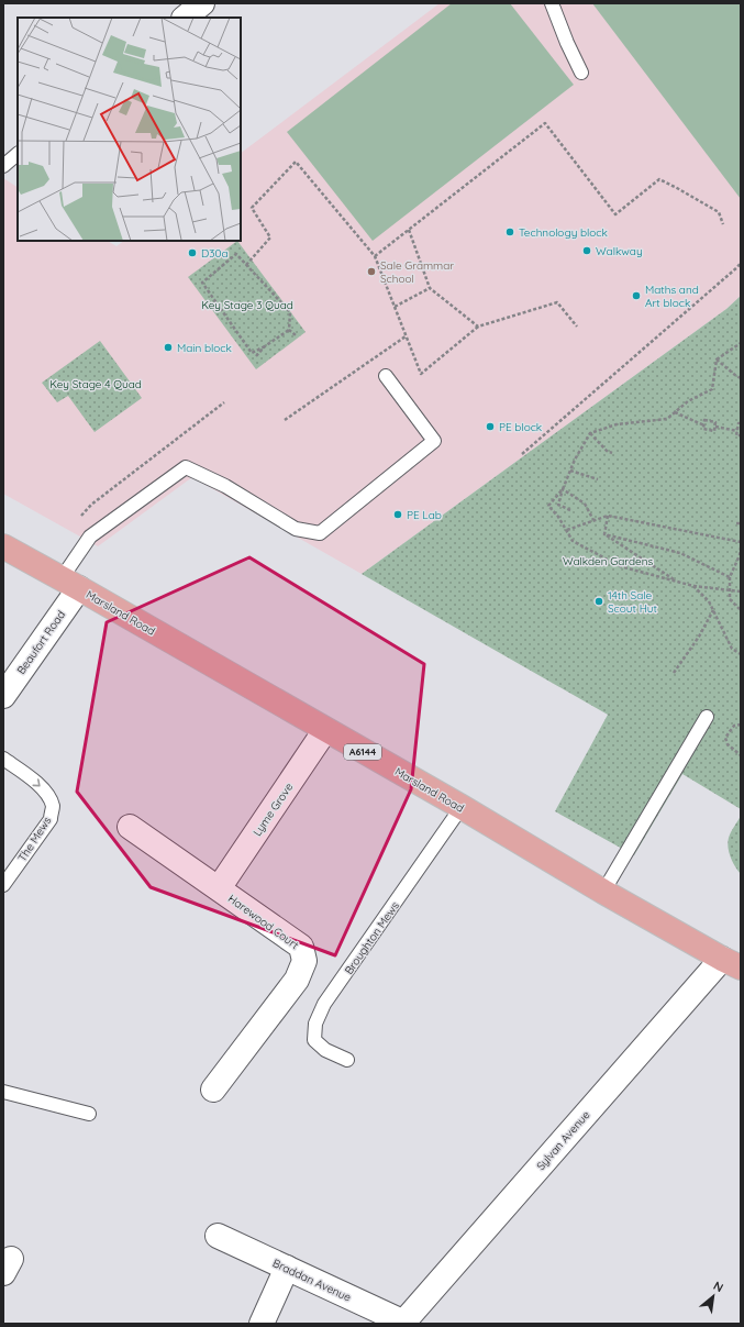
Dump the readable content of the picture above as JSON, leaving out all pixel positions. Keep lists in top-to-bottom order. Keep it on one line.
{"streets":{"main road":["Marsland Road","A6144"],"street":["Beaufort Road","Lyme Grove","Harewood Court","Sylvan Avenue","Braddan Avenue"],"lane":["The Mews","Broughton Mews"]},"crossings":[["Marsland Road","Beaufort Road"],["Marsland Road","Lyme Grove"],["Marsland Road","Broughton Mews"],["Marsland Road","Sylvan Avenue"],["Lyme Grove","Harewood Court"],["Sylvan Avenue","Braddan Avenue"]],"parks":["Key Stage 3 Quad","Key Stage 4 Quad","Walkden Gardens"],"places":["Technology block","Walkway","D30a","Sale Grammar School","Maths and Art block","Main block","PE block","PE Lab","14th Sale Scout Hut"],"north":"top right"}
